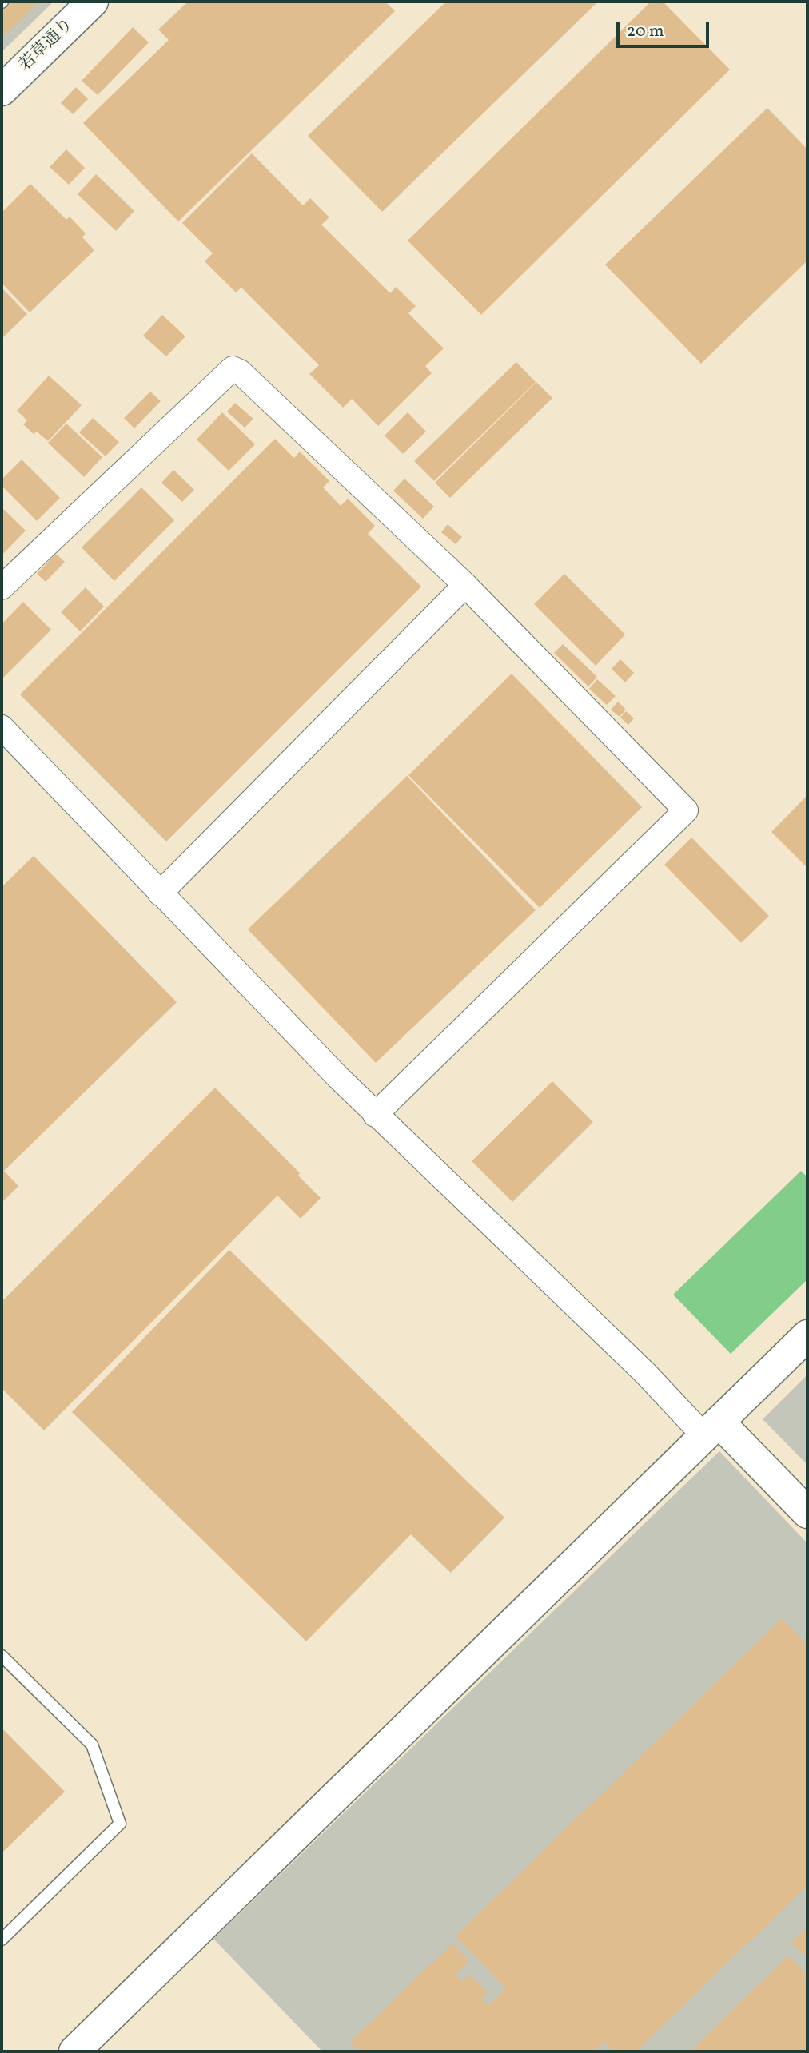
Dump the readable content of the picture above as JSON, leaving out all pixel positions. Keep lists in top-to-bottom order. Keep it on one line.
{"streets":{"street":["若草通り"]},"scale_bar":"20 m"}
